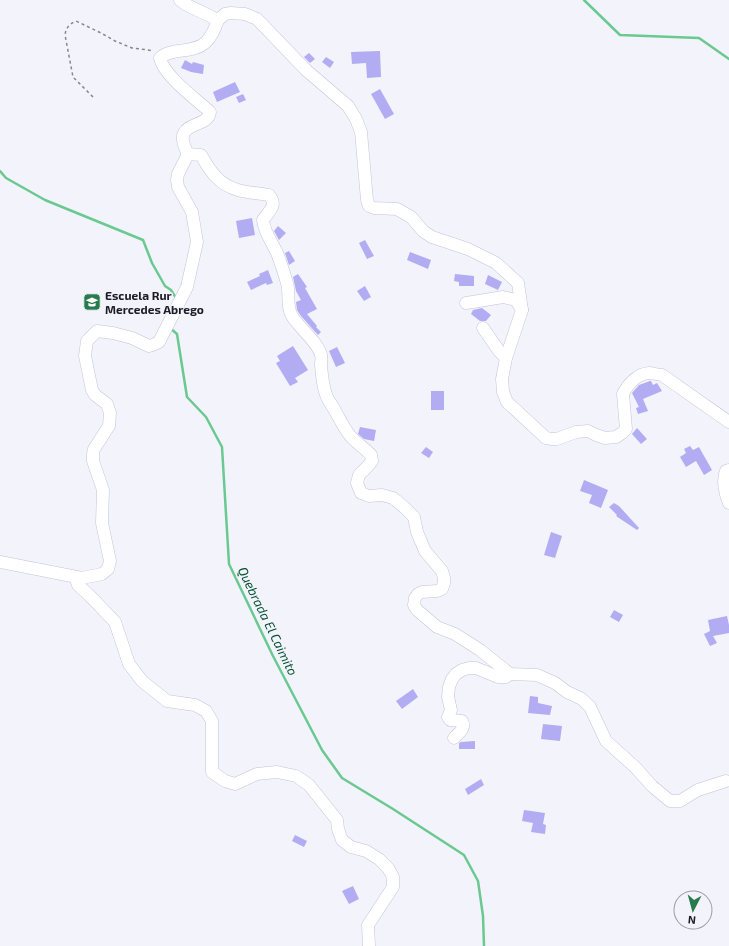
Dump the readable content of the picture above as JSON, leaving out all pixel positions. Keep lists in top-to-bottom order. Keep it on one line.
{"water":["Quebrada El Caimito"],"places":{"school or university":["Escuela Rur Mercedes Abrego"]},"north":"bottom"}
